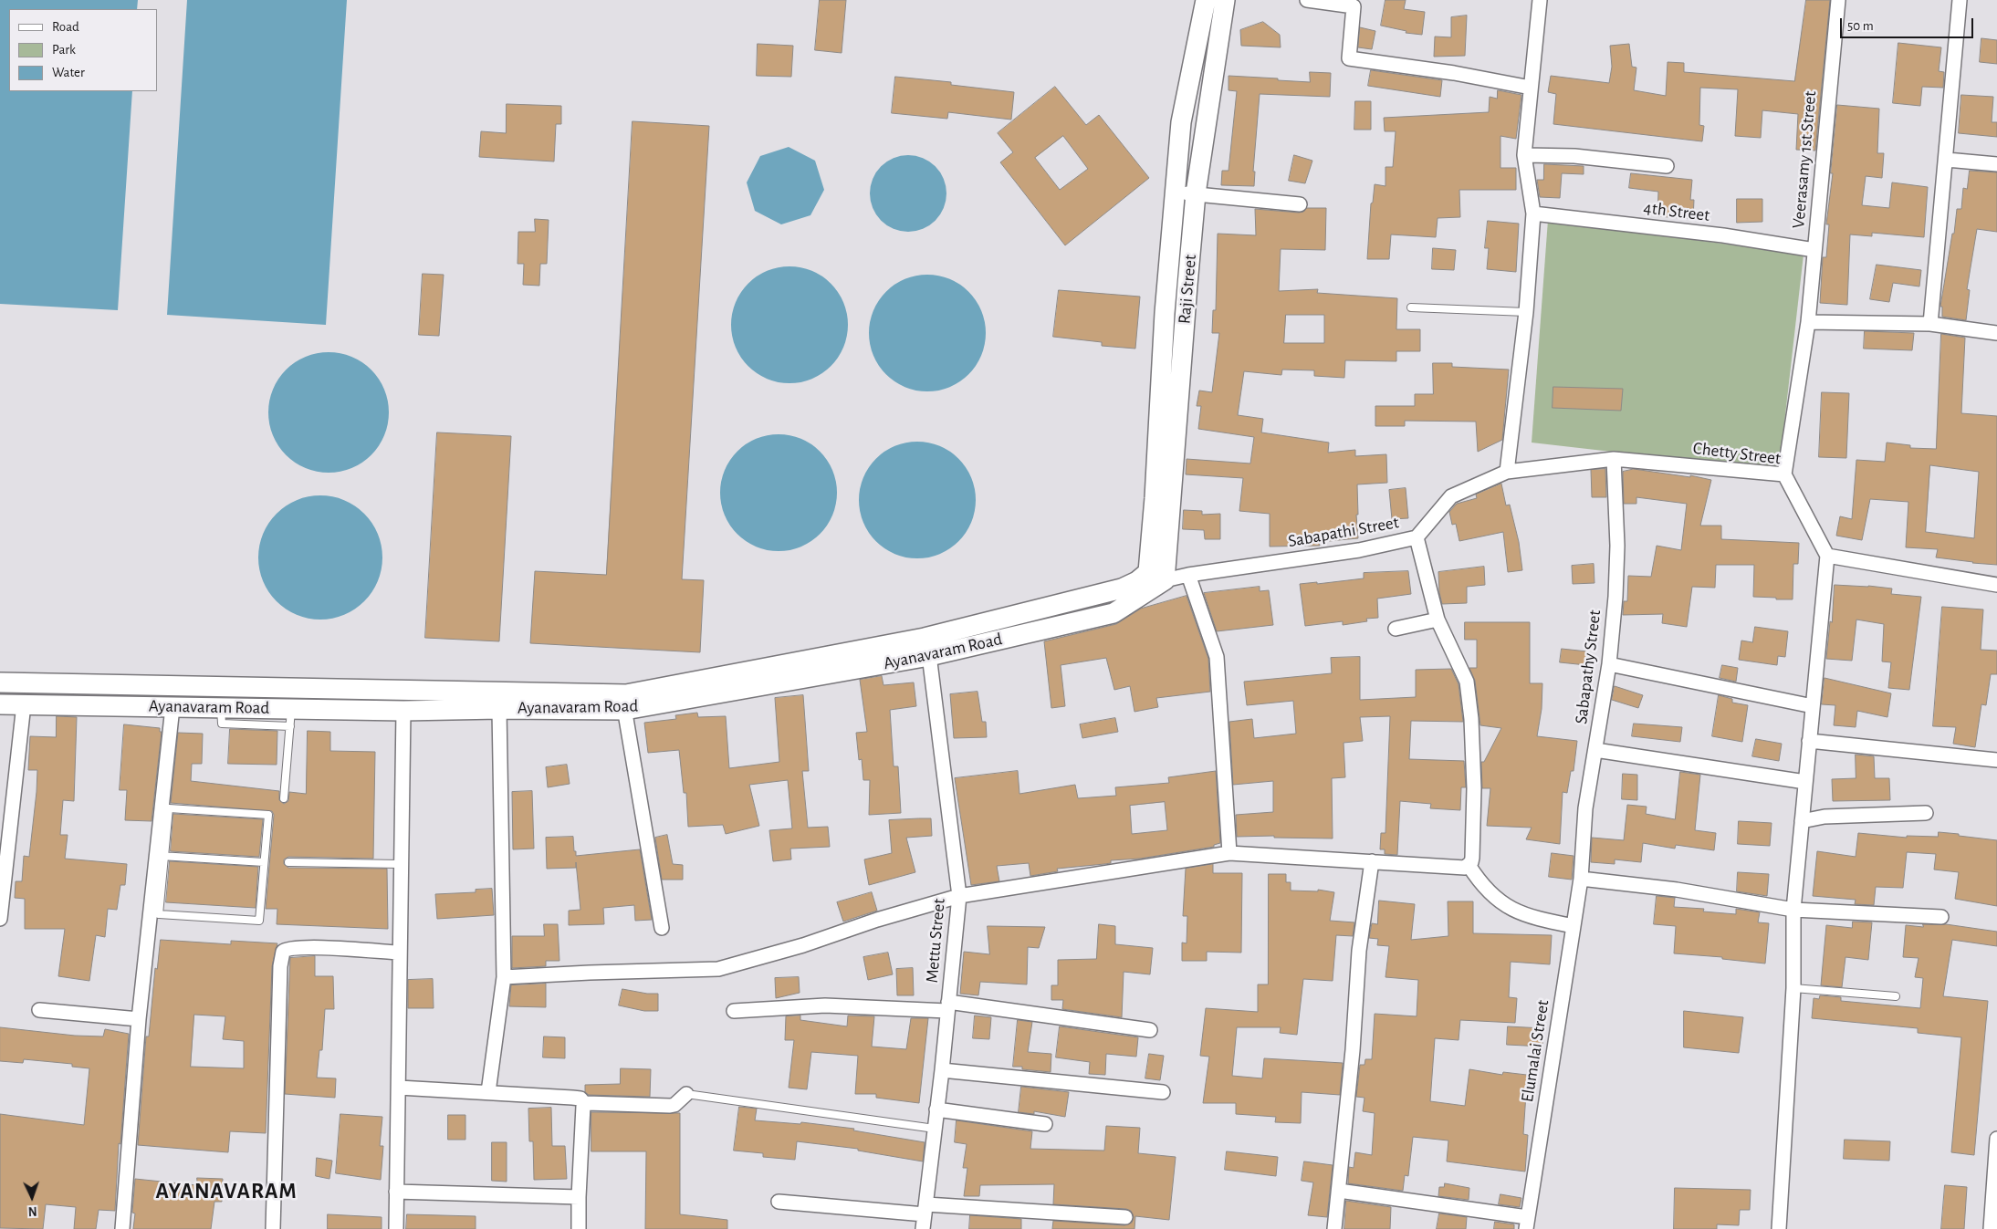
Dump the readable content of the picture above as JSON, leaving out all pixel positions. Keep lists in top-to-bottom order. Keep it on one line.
{"streets":{"street":["Veerasamy 1st Street","4th Street","Raji Street","Chetty Street","Sabapathi Street","Ayanavaram Road","Sabapathy Street","Mettu Street","Elumalai Street"]},"crossings":[["Veerasamy 1st Street","4th Street"],["Veerasamy 1st Street","Chetty Street"],["Raji Street","Sabapathi Street"],["Raji Street","Ayanavaram Road"],["Chetty Street","Sabapathi Street"],["Chetty Street","Sabapathy Street"],["Sabapathi Street","Ayanavaram Road"],["Ayanavaram Road","Mettu Street"],["Sabapathy Street","Elumalai Street"]],"districts":["AYANAVARAM"],"legend":["Road","Park","Water"],"scale_bar":"50 m","north":"bottom"}
